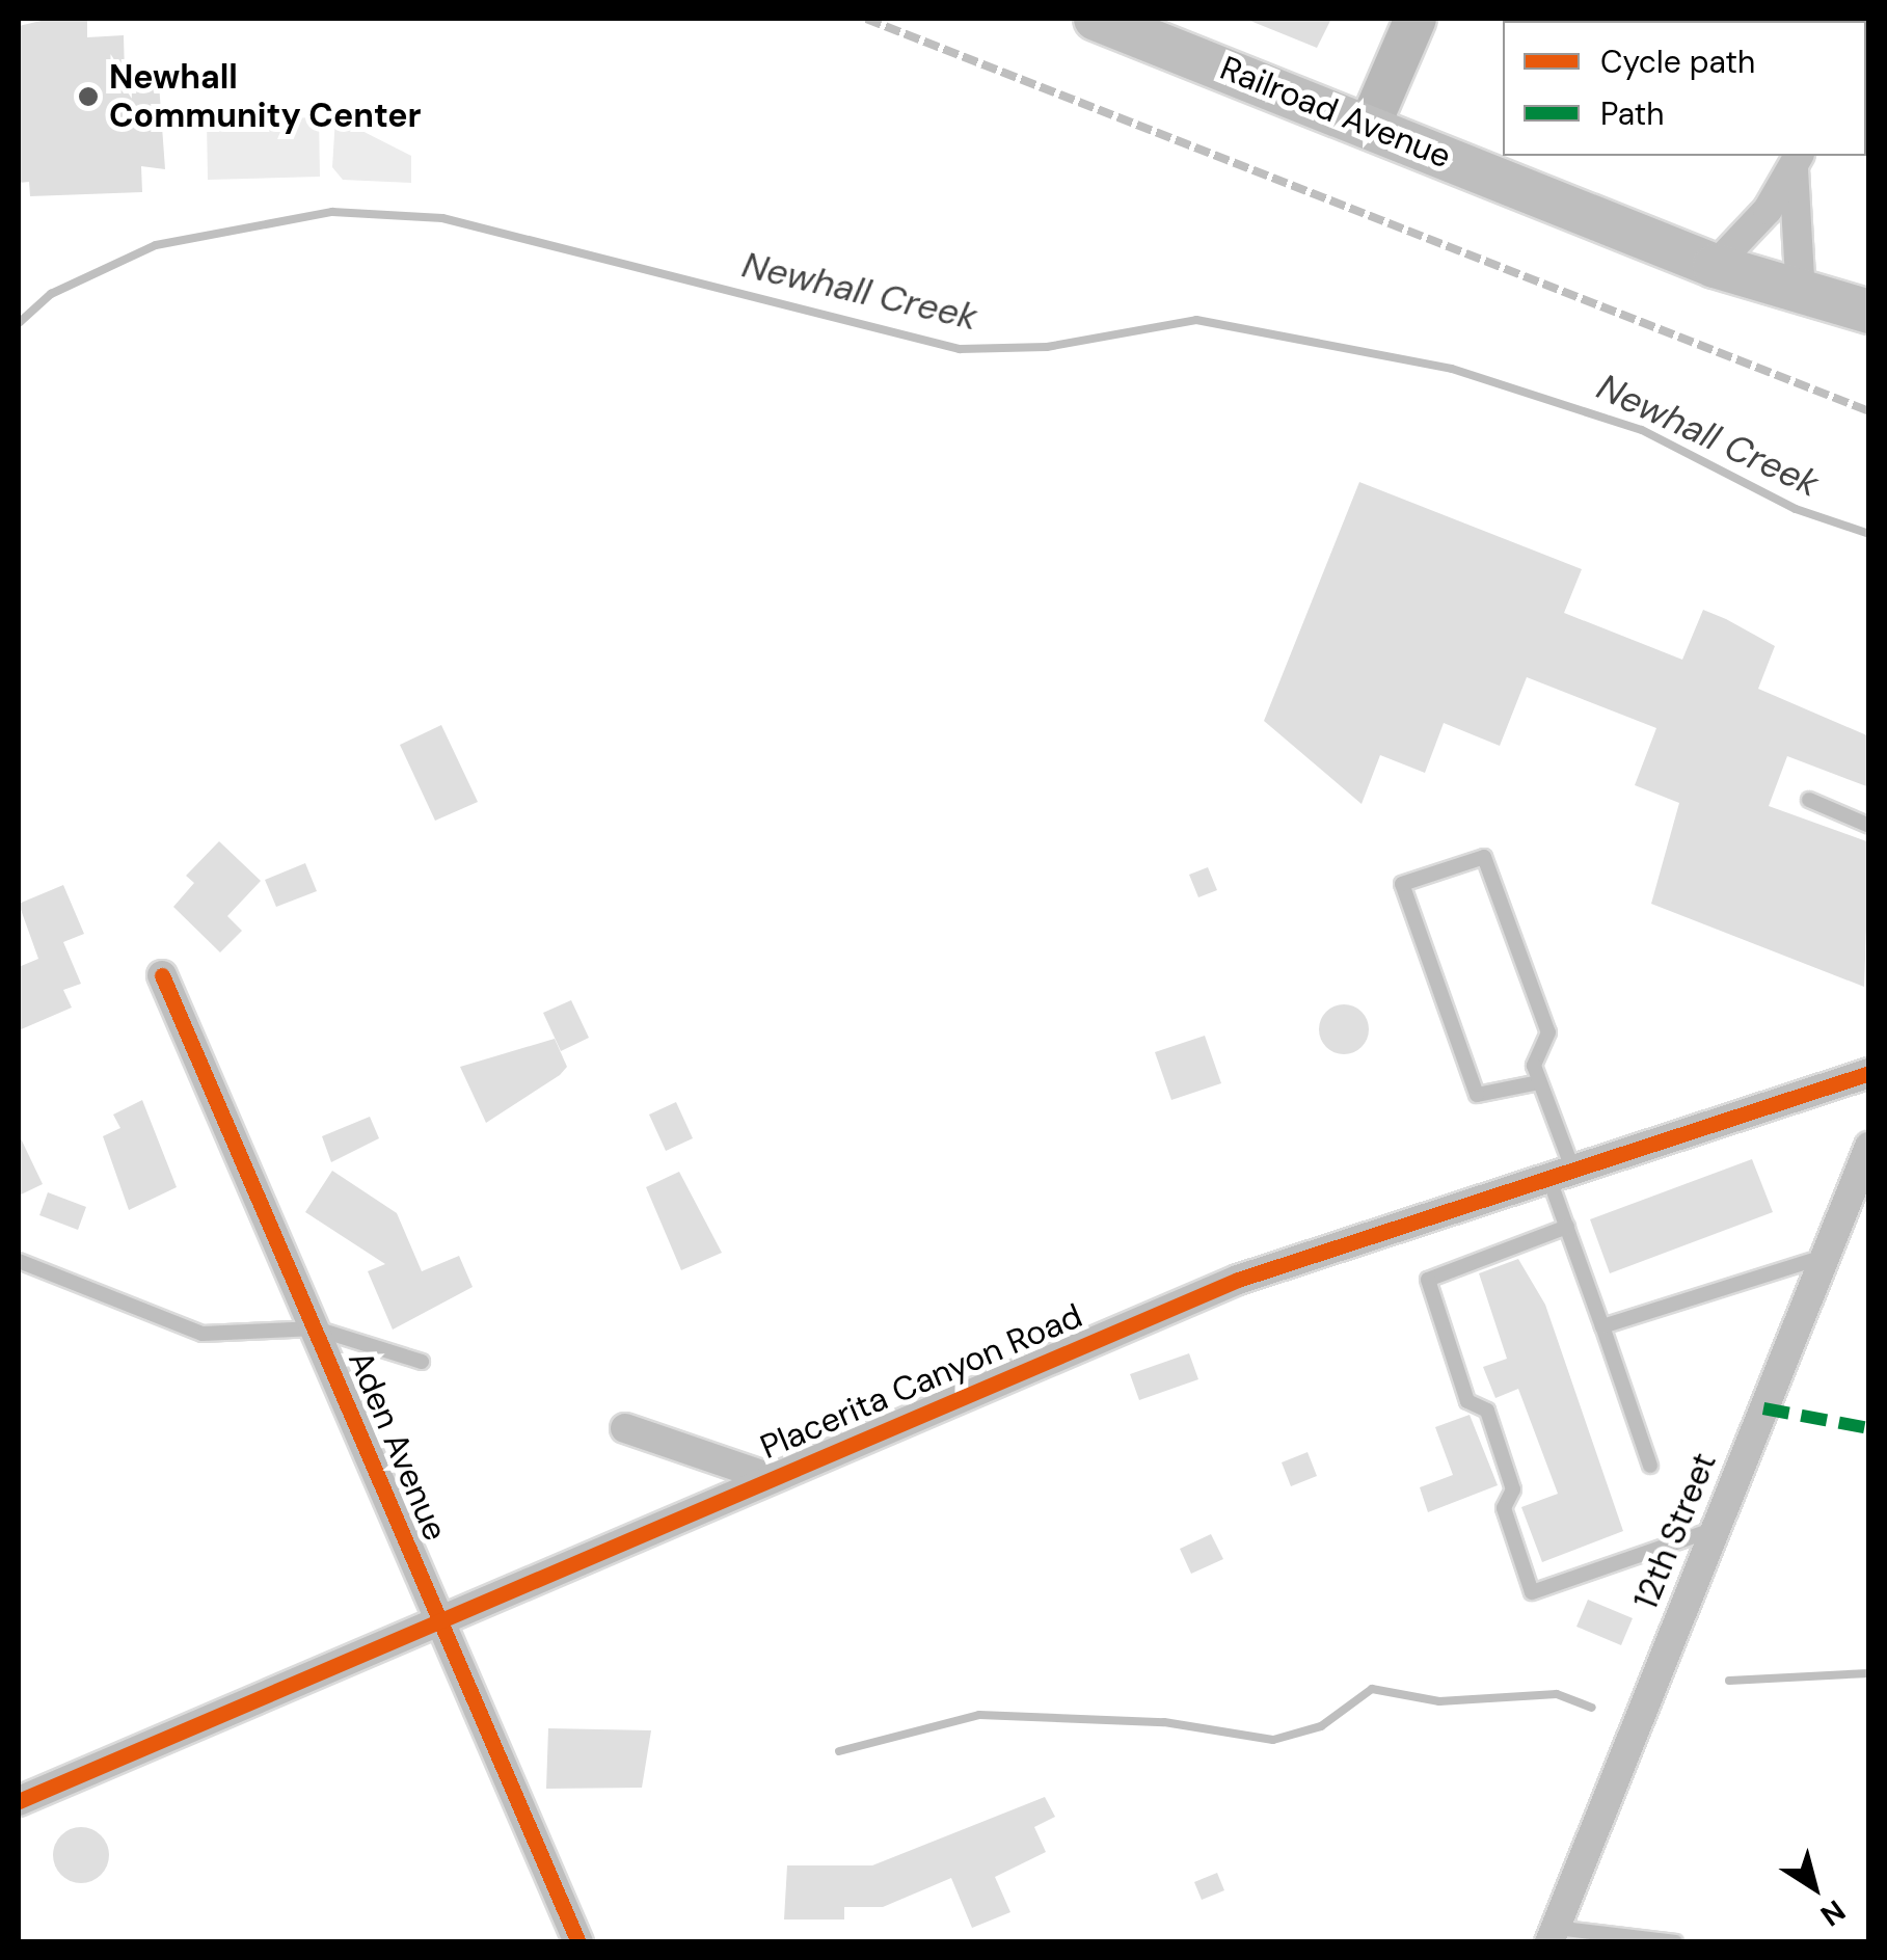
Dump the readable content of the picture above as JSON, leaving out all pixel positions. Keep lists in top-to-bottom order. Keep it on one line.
{"streets":{"main road":["Railroad Avenue"],"street":["Placerita Canyon Road","Aden Avenue","12th Street"]},"crossings":[["Placerita Canyon Road","Aden Avenue"]],"water":["Newhall Creek"],"places":["Newhall Community Center"],"legend":["Cycle path","Path"],"north":"bottom right"}
